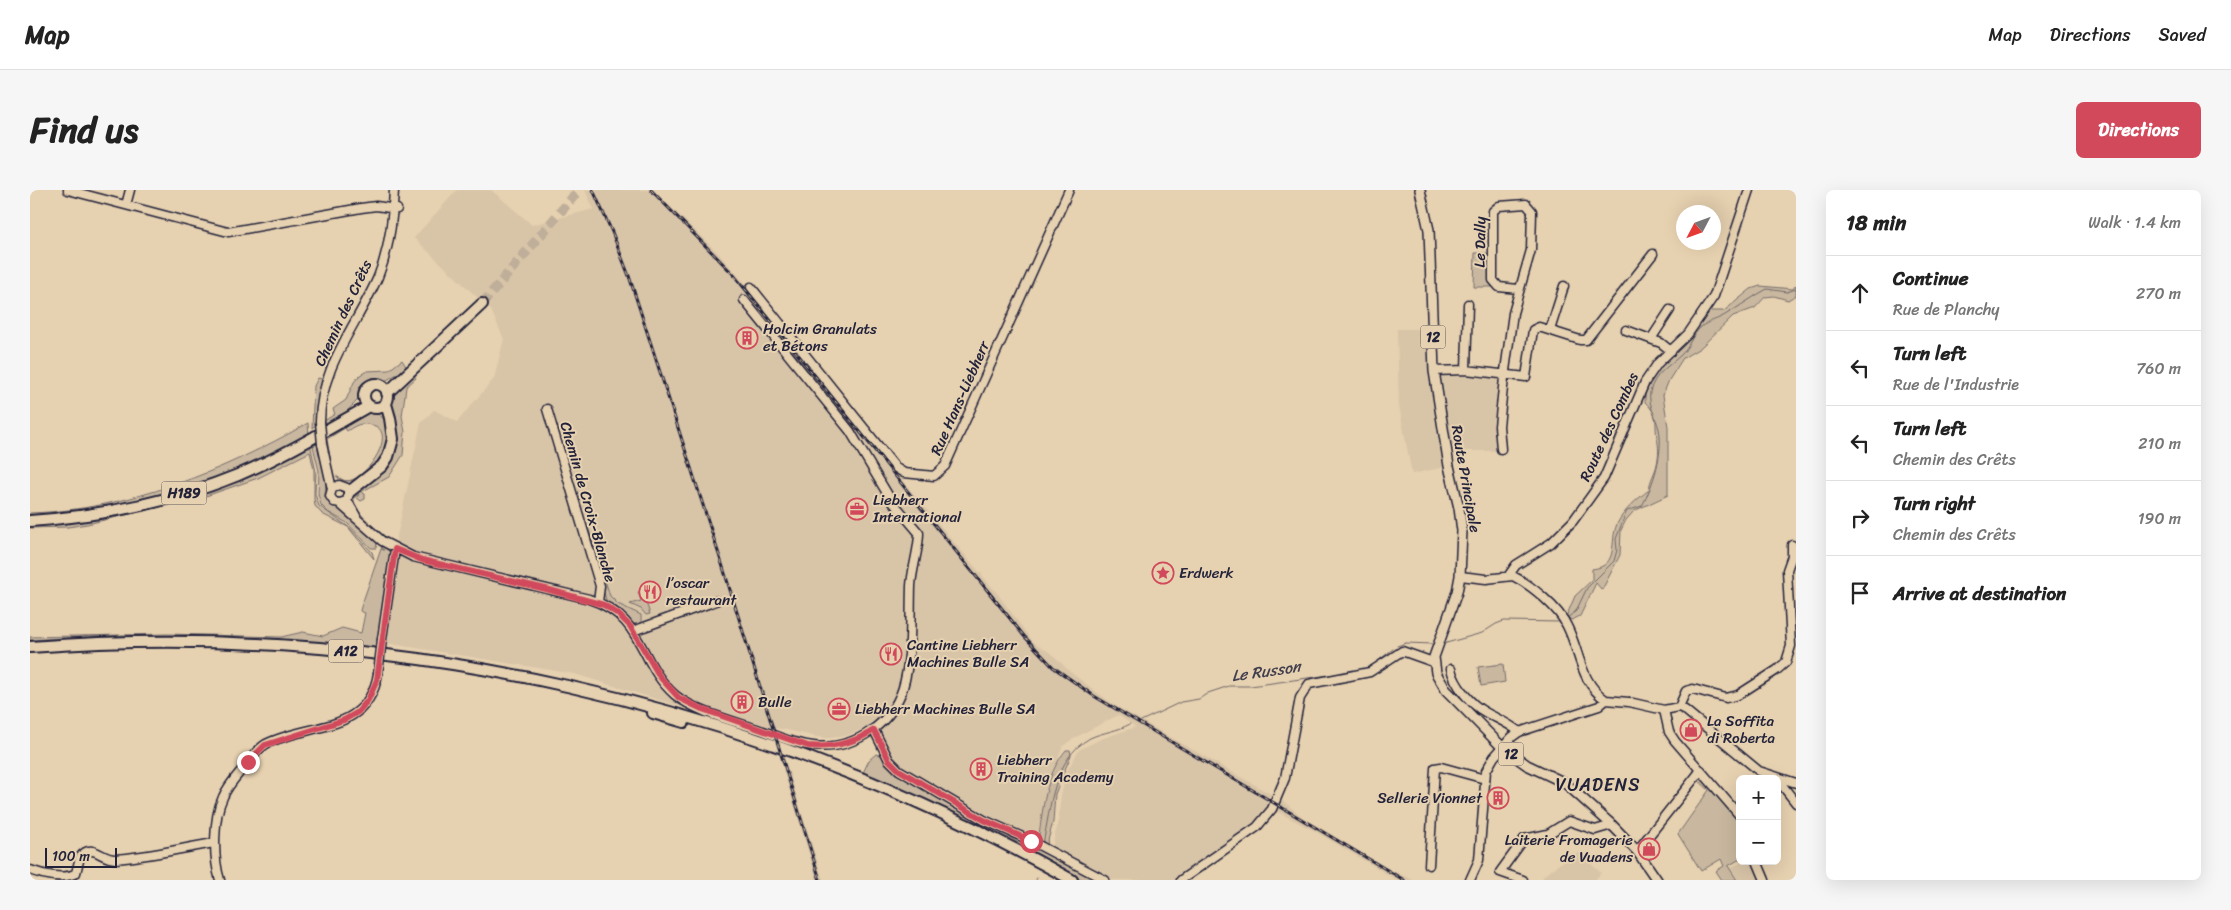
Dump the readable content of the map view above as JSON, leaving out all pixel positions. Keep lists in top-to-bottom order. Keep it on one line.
{"streets":{"highway":["H189","A12"],"main road":["12","Route Principale"],"street":["Le Dally","Chemin des Crêts","Rue Hans-Liebherr","Route des Combes","Chemin de Croix-Blanche"]},"crossings":[["Chemin des Crêts","Chemin de Croix-Blanche"],["12","Route Principale"]],"districts":["VUADENS"],"water":["Le Russon"],"places":{"building":["Holcim Granulats et Bétons","Bulle","Liebherr Training Academy","Sellerie Vionnet"],"office":["Liebherr International","Liebherr Machines Bulle SA"],"place":["Erdwerk"],"restaurant":["l’oscar restaurant","Cantine Liebherr Machines Bulle SA"],"shop":["La Soffita di Roberta","Laiterie Fromagerie de Vuadens"]},"scale_bar":"100 m","north":"bottom left","page":{"header":"Map","nav":["Map","Directions","Saved"],"title":"Find us","buttons":"Directions","heading":["18 min","Walk · 1.4 km"],"list":[["Continue","Rue de Planchy","270 m"],["Turn left","Rue de l'Industrie","760 m"],["Turn left","Chemin des Crêts","210 m"],["Turn right","Chemin des Crêts","190 m"],"Arrive at destination"],"map_buttons":["+","−"],"scale":"100 m"}}
